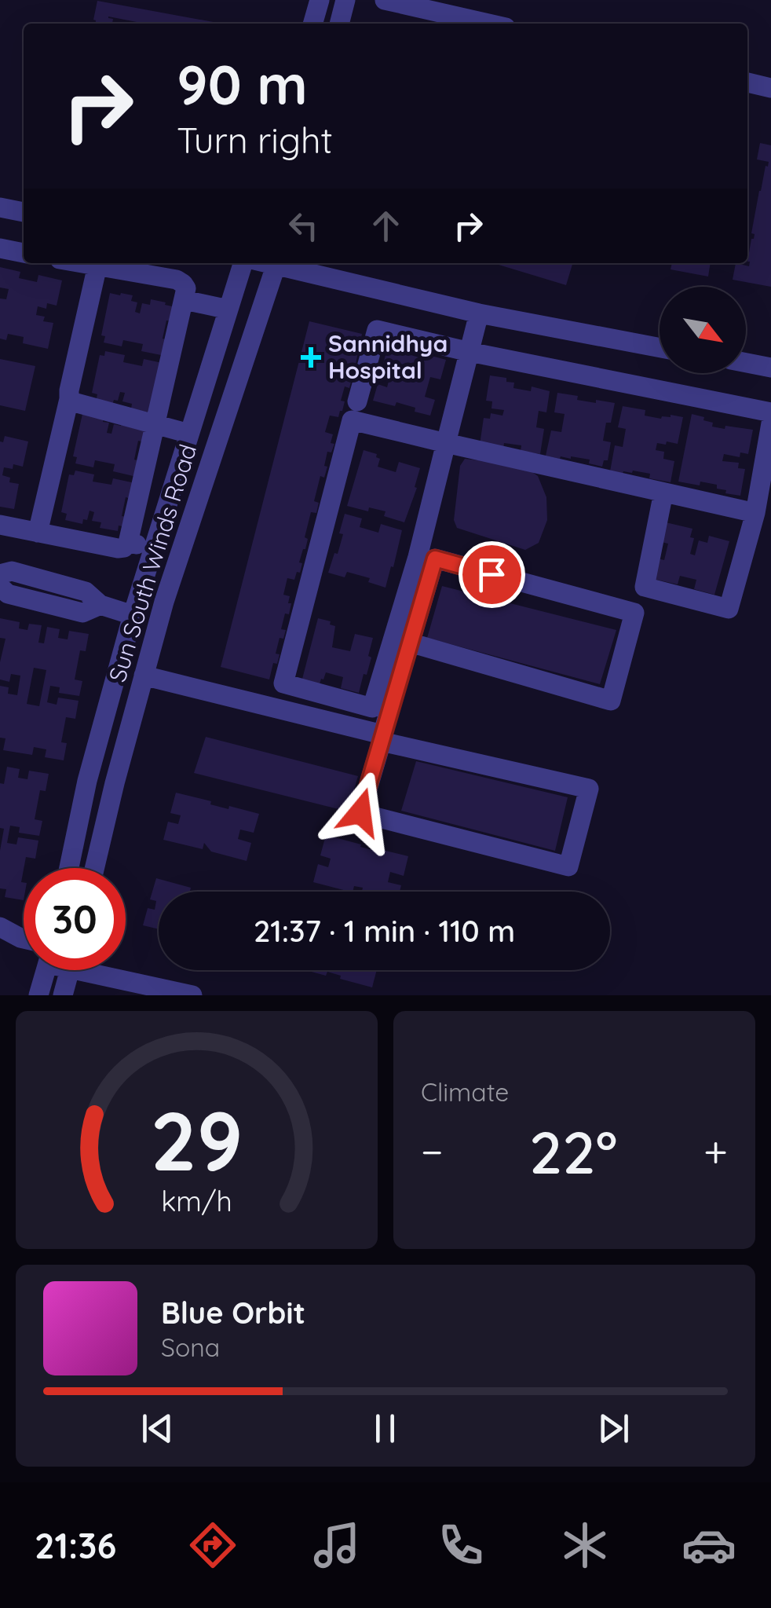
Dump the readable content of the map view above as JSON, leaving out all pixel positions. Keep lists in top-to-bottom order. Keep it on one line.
{"streets":{"street":["Sun South Winds Road"]},"places":{"health":["Sannidhya Hospital"]},"north":"bottom right","page":{"turn":["90 m","Turn right"],"limit":"30","trip":"21:37 · 1 min · 110 m","tile":"Climate","heat":["−","22°","+"],"song":["Blue Orbit","Sona"],"tabs":"21:36","gauge":["29","km/h"]}}
